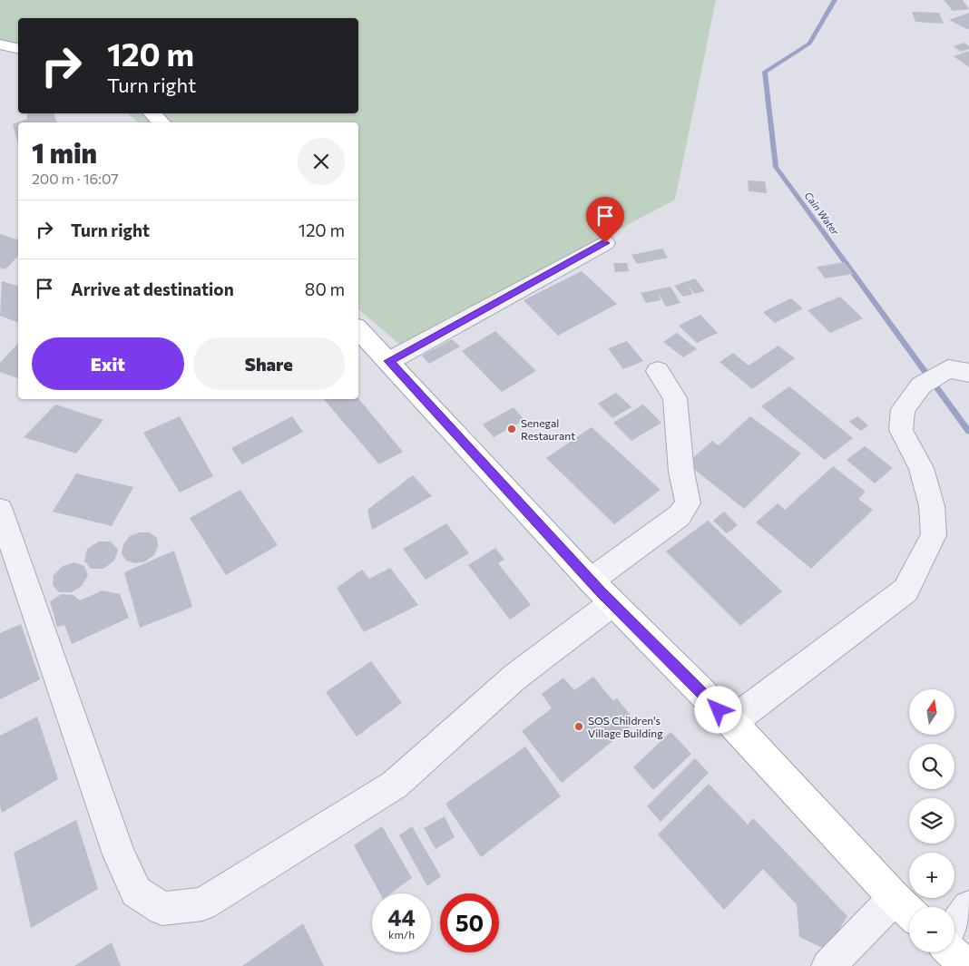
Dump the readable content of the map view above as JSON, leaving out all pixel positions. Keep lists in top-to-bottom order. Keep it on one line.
{"water":["Cain Water"],"places":["Senegal Restaurant","SOS Children's Village Building"],"north":"top","page":{"turn":["120 m","Turn right"],"heading":["1 min","200 m · 16:07"],"list":[{"name":"Turn right","value":"120 m"},{"name":"Arrive at destination","value":"80 m"}],"buttons":["Exit","Share"],"map_buttons":["+","−"],"speed":"44 km/h","limit":"50"}}
